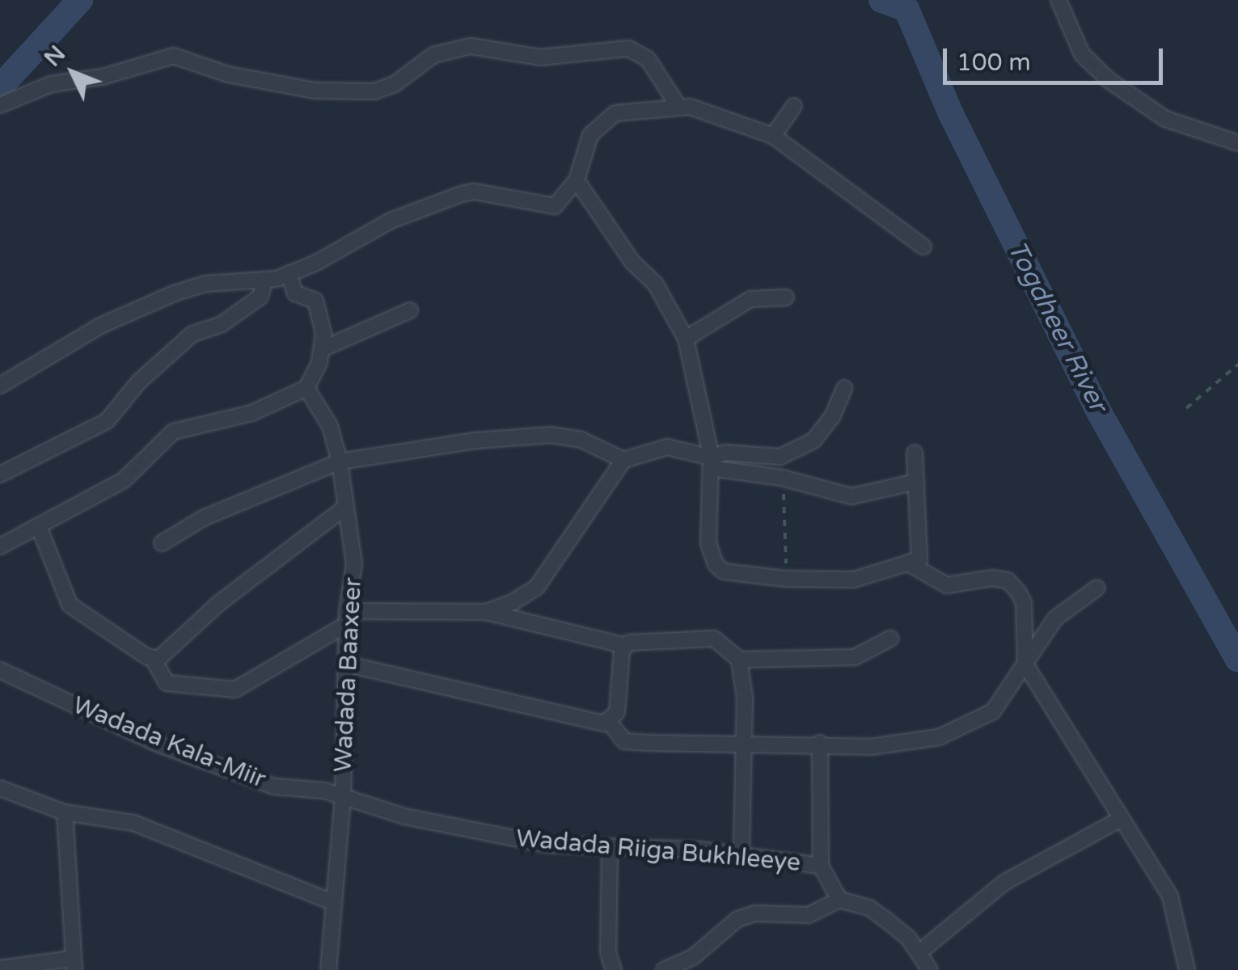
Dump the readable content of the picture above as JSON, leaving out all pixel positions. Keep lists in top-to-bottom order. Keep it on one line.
{"streets":{"street":["Wadada Baaxeer","Wadada Kala-Miir","Wadada Riiga Bukhleeye"]},"crossings":[["Wadada Baaxeer","Wadada Kala-Miir"],["Wadada Baaxeer","Wadada Riiga Bukhleeye"],["Wadada Kala-Miir","Wadada Riiga Bukhleeye"]],"water":["Togdheer River"],"scale_bar":"100 m","north":"top left"}
